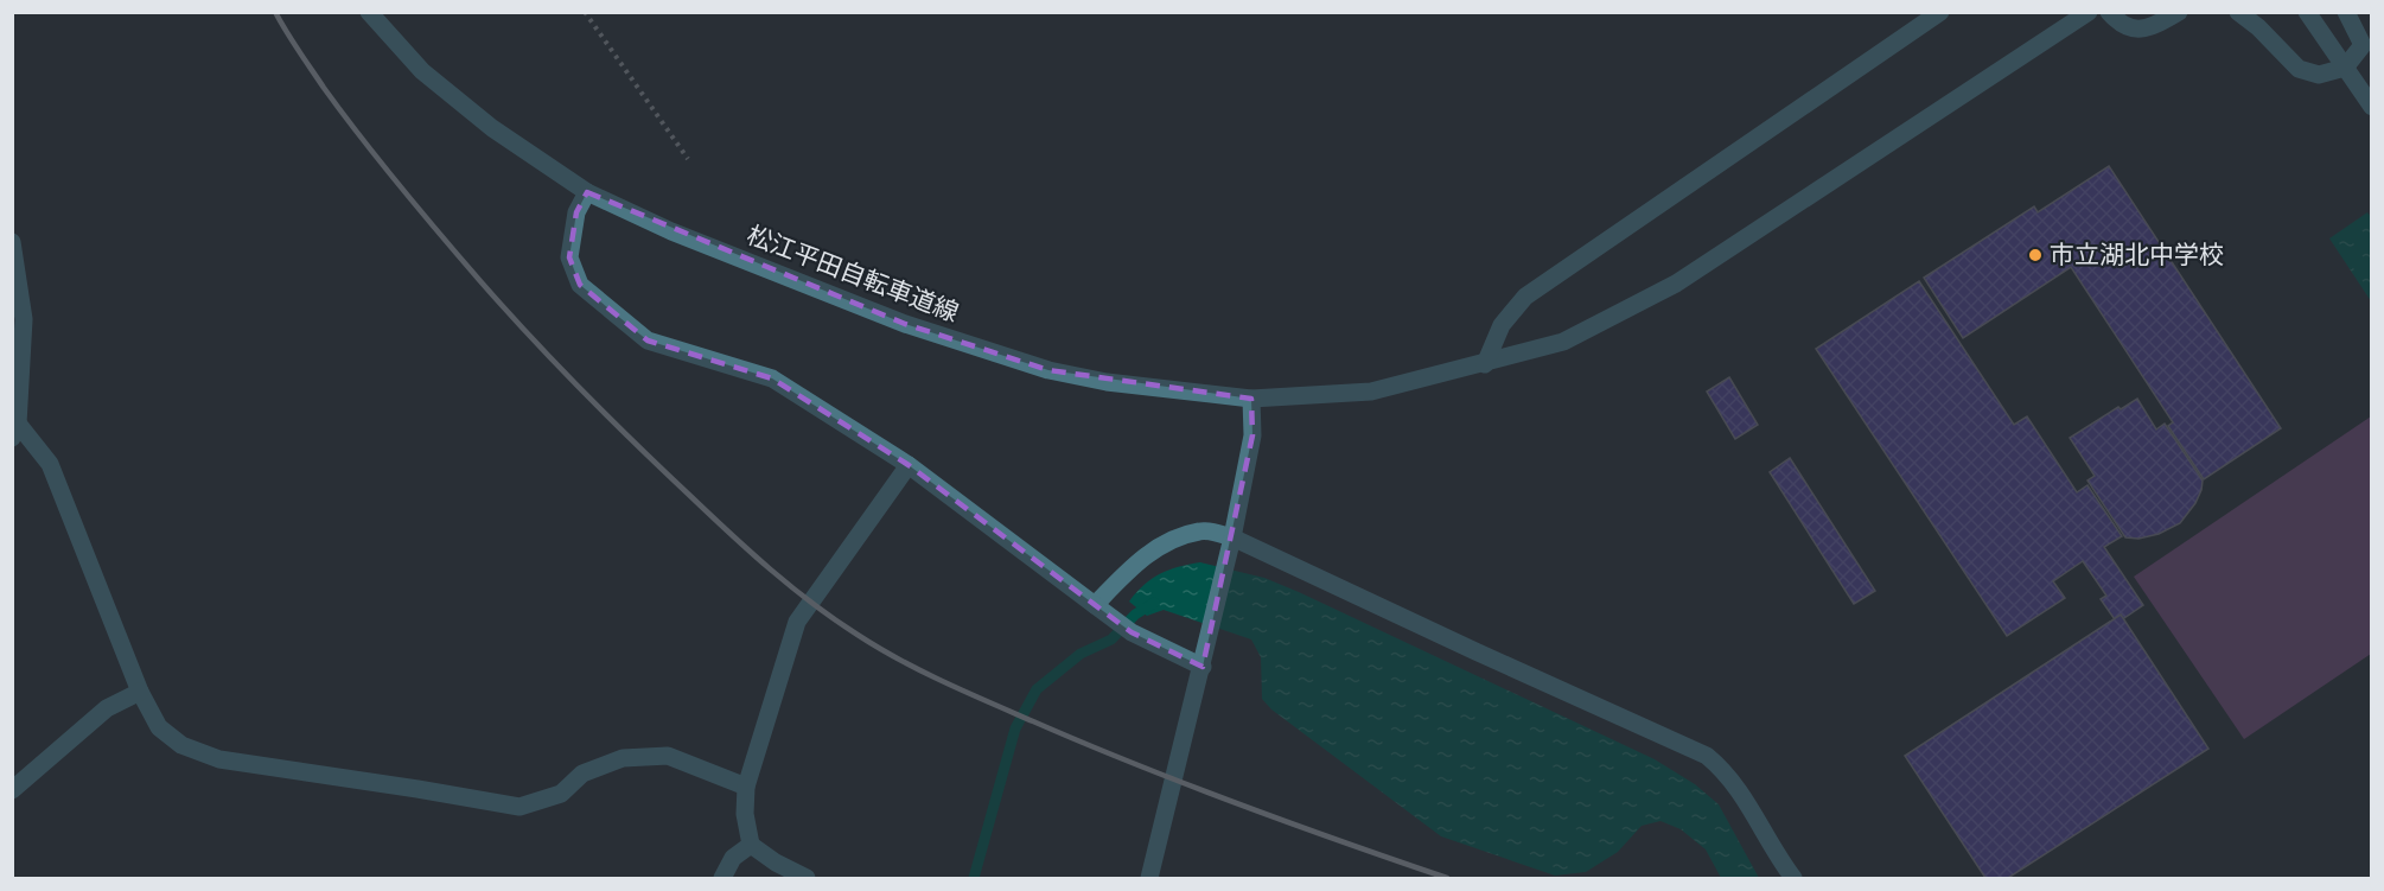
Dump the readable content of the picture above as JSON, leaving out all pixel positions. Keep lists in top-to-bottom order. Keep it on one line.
{"streets":{"street":["松江平田自転車道線"]},"places":["市立湖北中学校"]}
